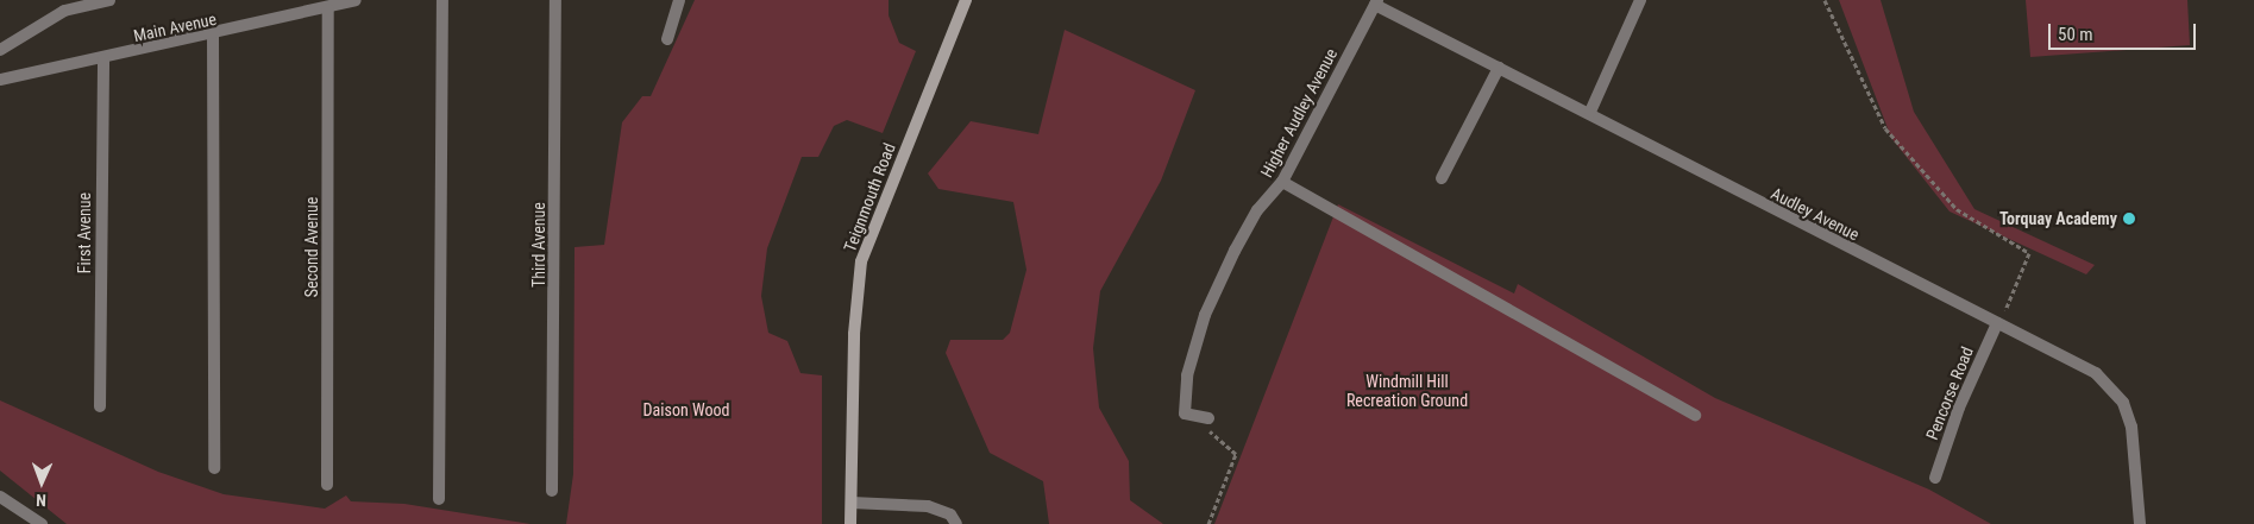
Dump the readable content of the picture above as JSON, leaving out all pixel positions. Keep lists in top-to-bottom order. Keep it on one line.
{"streets":{"street":["Main Avenue","Higher Audley Avenue","Teignmouth Road","Audley Avenue","First Avenue","Third Avenue","Second Avenue","Pencorse Road"]},"crossings":[["Main Avenue","First Avenue"],["Main Avenue","Second Avenue"],["Higher Audley Avenue","Audley Avenue"],["Audley Avenue","Pencorse Road"]],"parks":["Windmill Hill Recreation Ground","Daison Wood"],"places":["Torquay Academy"],"scale_bar":"50 m","north":"bottom"}
